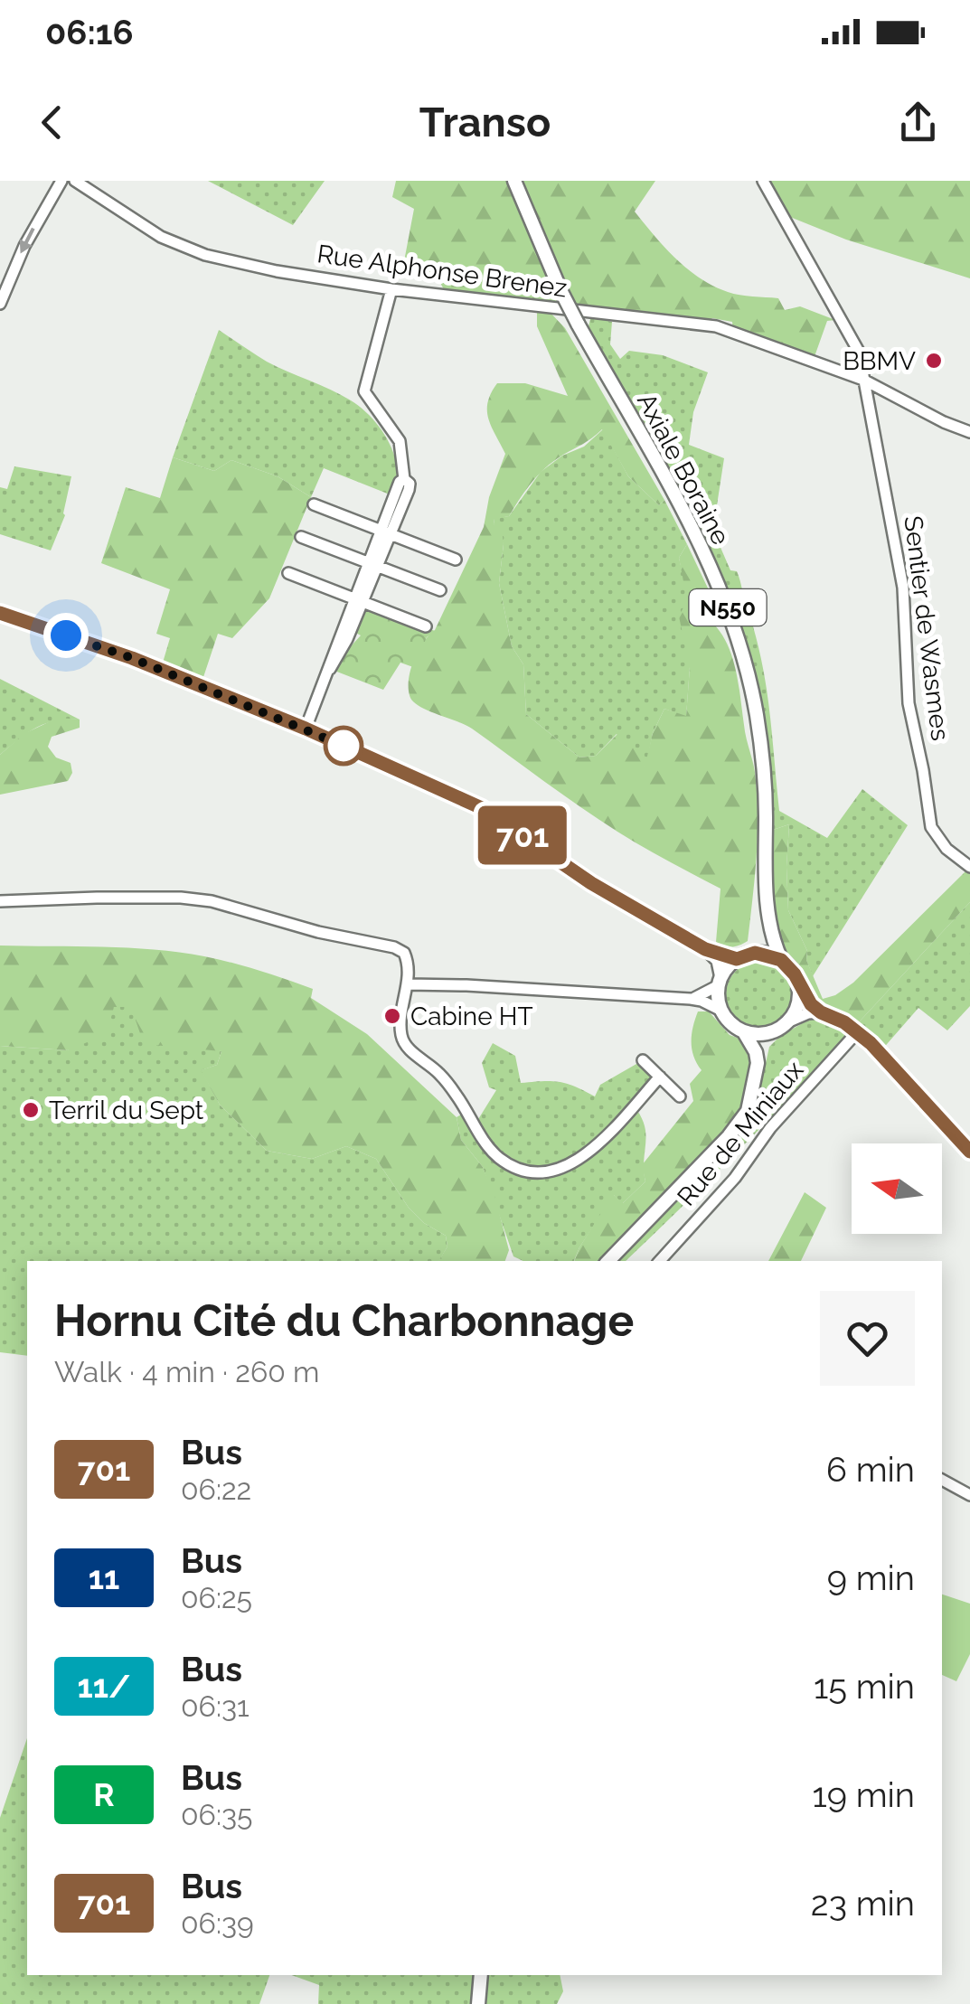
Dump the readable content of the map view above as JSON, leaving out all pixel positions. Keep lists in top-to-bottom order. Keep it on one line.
{"streets":{"main road":["Axiale Boraine","N550"],"street":["Rue Alphonse Brenez","Sentier de Wasmes","Rue de Miniaux"]},"crossings":[["Rue Alphonse Brenez","Sentier de Wasmes"]],"places":["BBMV","Cabine HT","Terril du Sept"],"lines":["bus line 701"],"north":"left","page":{"status":"06:16","header":"Transo","on_map":"701","heading":["Hornu Cité du Charbonnage","Walk · 4 min · 260 m"],"list":[{"mark":"701","name":"Bus","note":"06:22","value":"6 min"},{"mark":"11","name":"Bus","note":"06:25","value":"9 min"},{"mark":"11/","name":"Bus","note":"06:31","value":"15 min"},{"mark":"R","name":"Bus","note":"06:35","value":"19 min"},{"mark":"701","name":"Bus","note":"06:39","value":"23 min"}]}}
